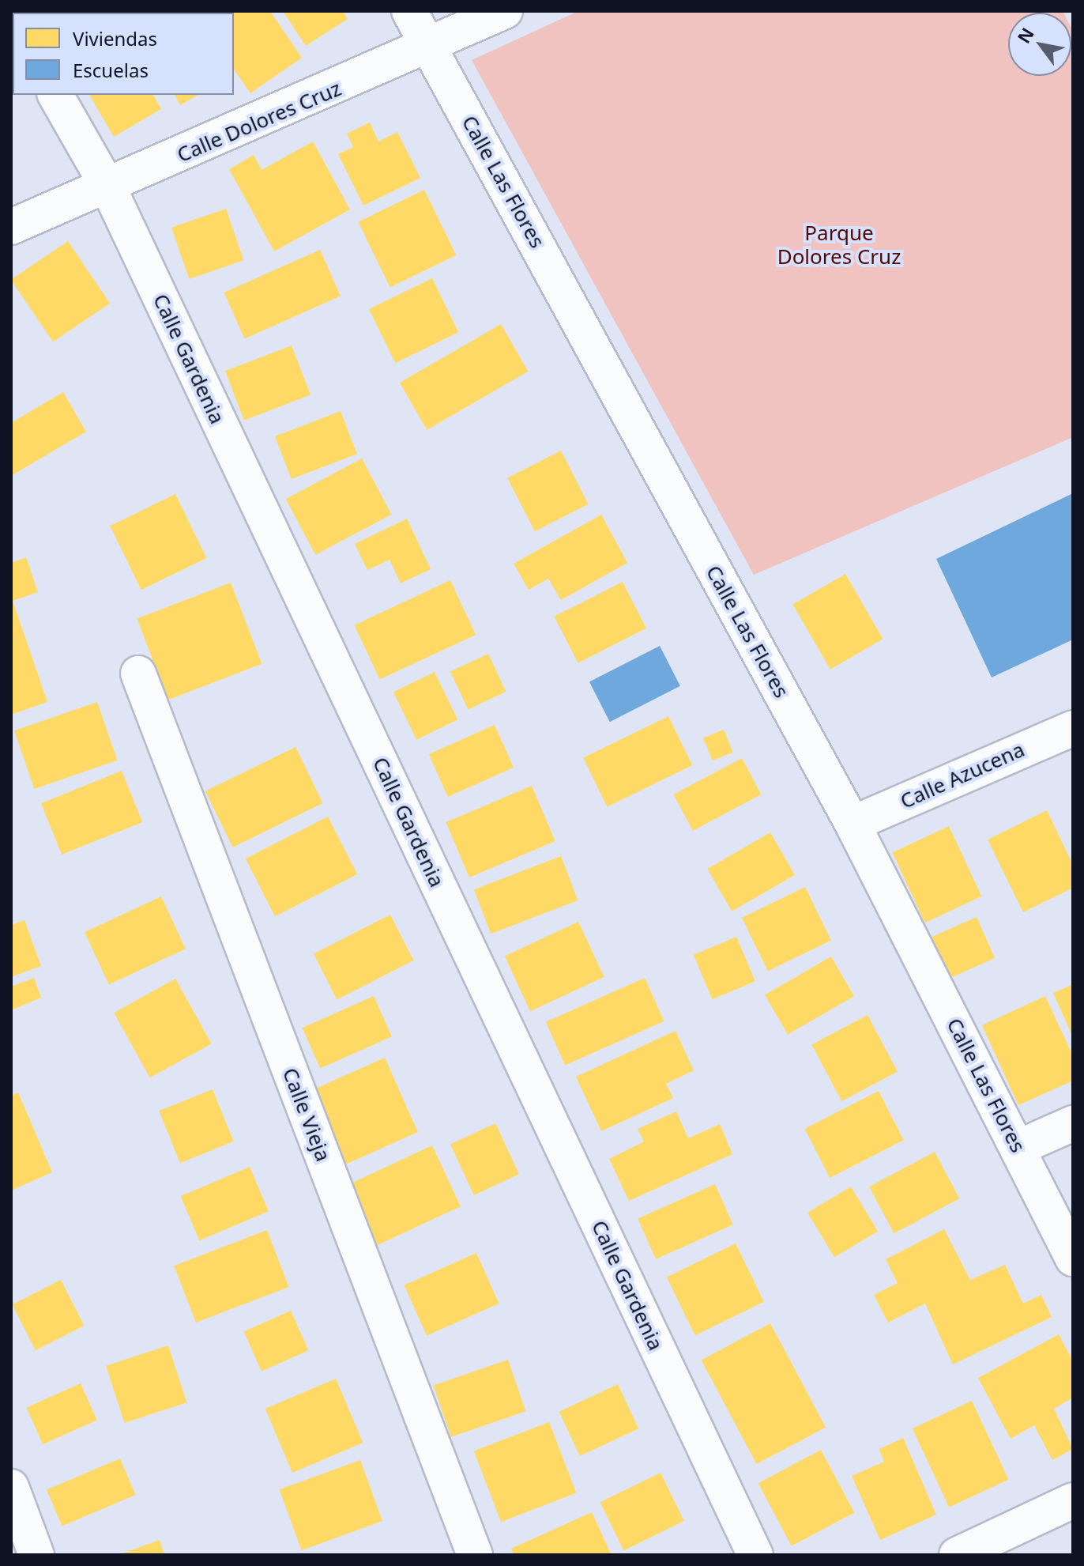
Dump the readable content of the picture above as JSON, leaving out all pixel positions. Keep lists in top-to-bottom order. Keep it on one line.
{"streets":{"street":["Calle Dolores Cruz","Calle Las Flores","Calle Gardenia","Calle Azucena","Calle Vieja"]},"crossings":[["Calle Dolores Cruz","Calle Las Flores"],["Calle Dolores Cruz","Calle Gardenia"],["Calle Las Flores","Calle Azucena"]],"parks":["Parque Dolores Cruz"],"legend":["Viviendas","Escuelas"],"north":"top left"}
